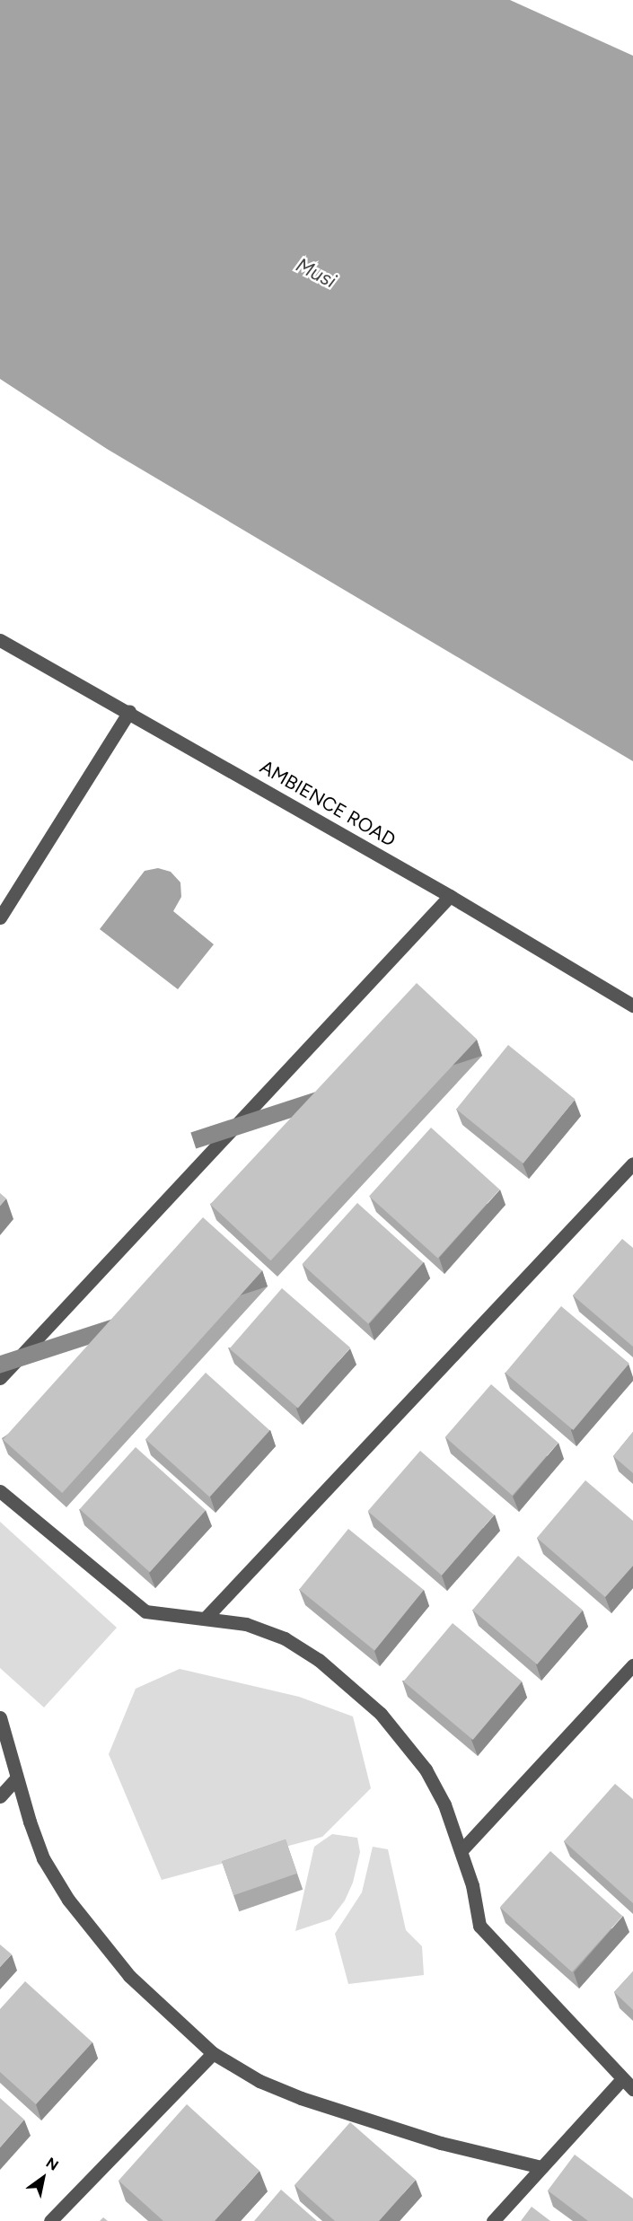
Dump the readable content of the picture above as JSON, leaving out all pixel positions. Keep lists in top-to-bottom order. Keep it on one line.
{"streets":{"street":["AMBIENCE ROAD"]},"water":["Musi"],"north":"top right"}
